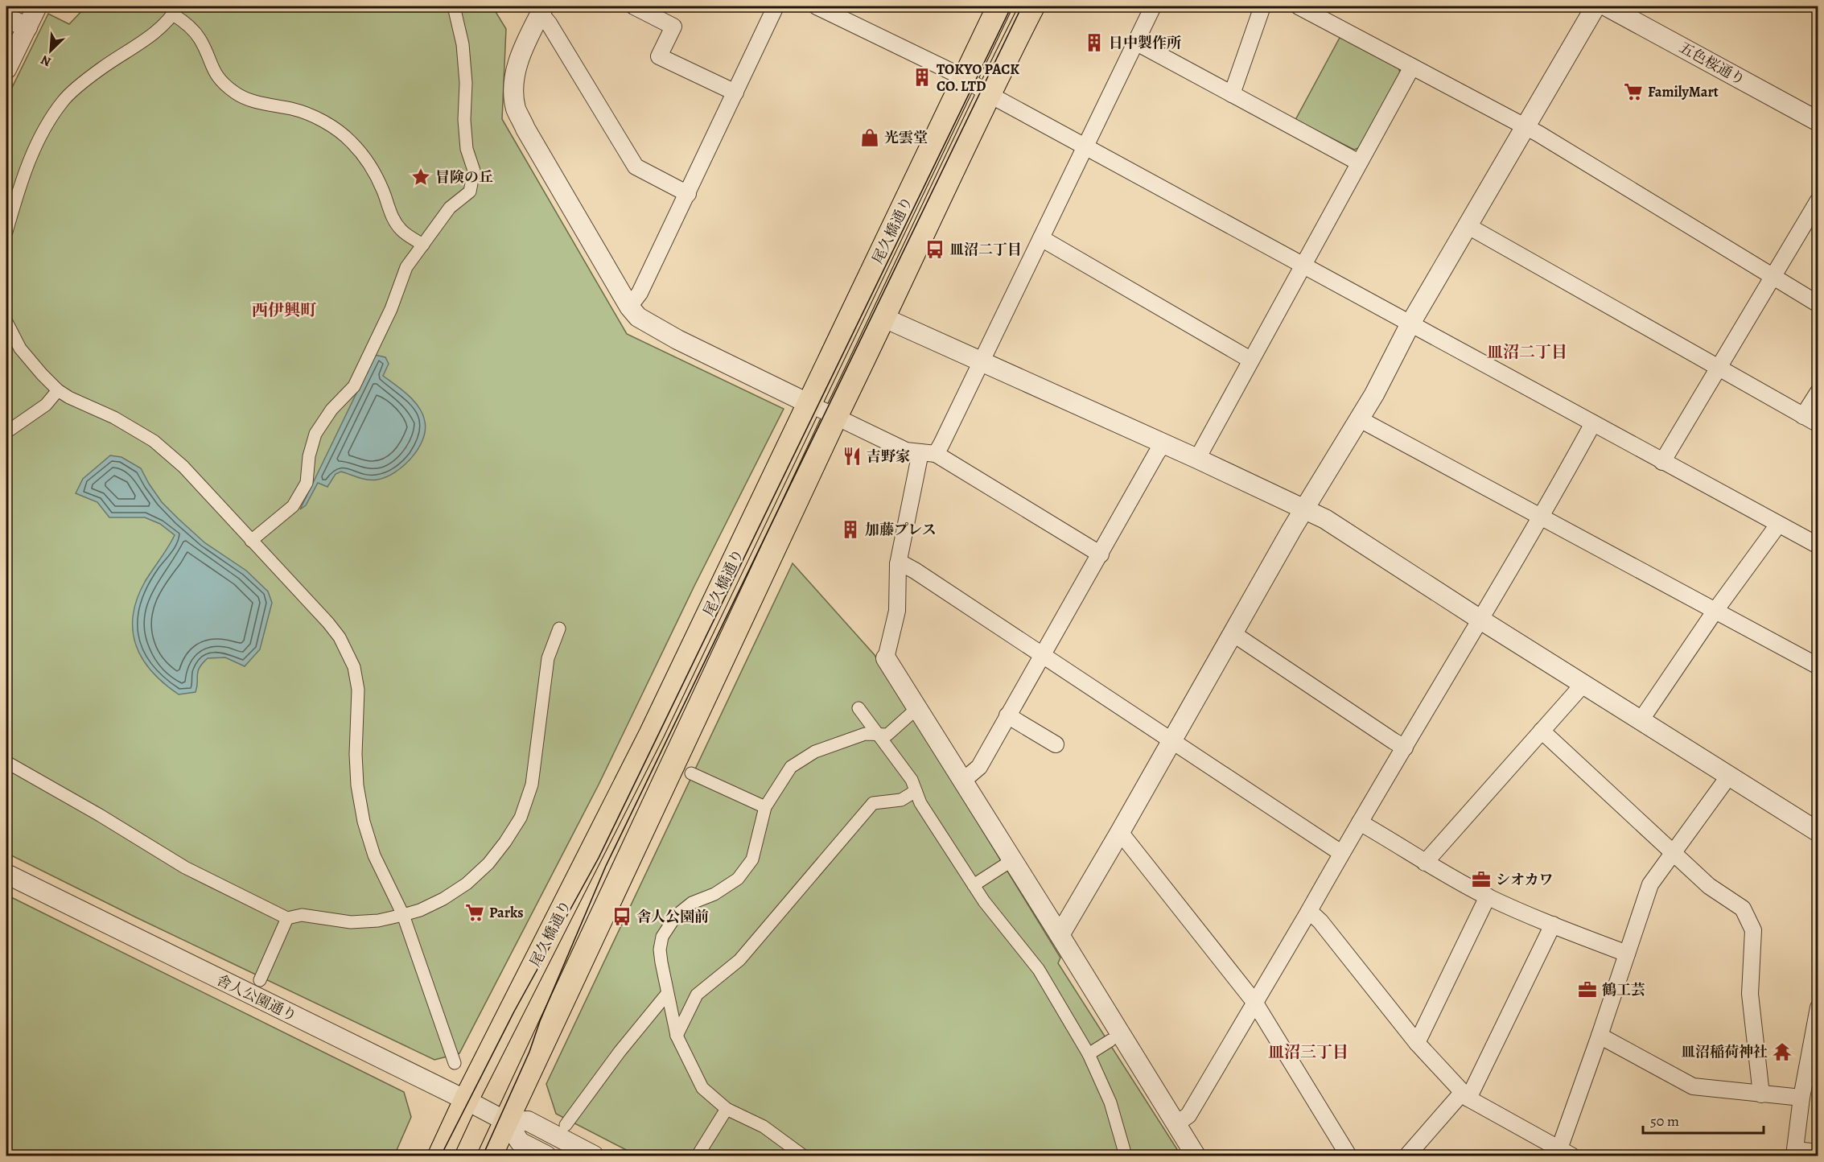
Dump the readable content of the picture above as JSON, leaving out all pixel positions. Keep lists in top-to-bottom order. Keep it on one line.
{"streets":{"main road":["尾久橋通り"],"street":["五色桜通り","舎人公園通り"]},"crossings":[["尾久橋通り","舎人公園通り"]],"districts":["西伊興町","皿沼二丁目","皿沼三丁目"],"places":{"building":["日中製作所","TOKYO PACK CO. LTD","加藤プレス"],"supermarket":["FamilyMart","Parks"],"shop":["光雲堂"],"place":["冒険の丘"],"bus stop":["皿沼二丁目","舎人公園前"],"restaurant":["吉野家"],"office":["シオカワ","鶴工芸"],"temple":["皿沼稲荷神社"]},"scale_bar":"50 m","north":"bottom left"}
